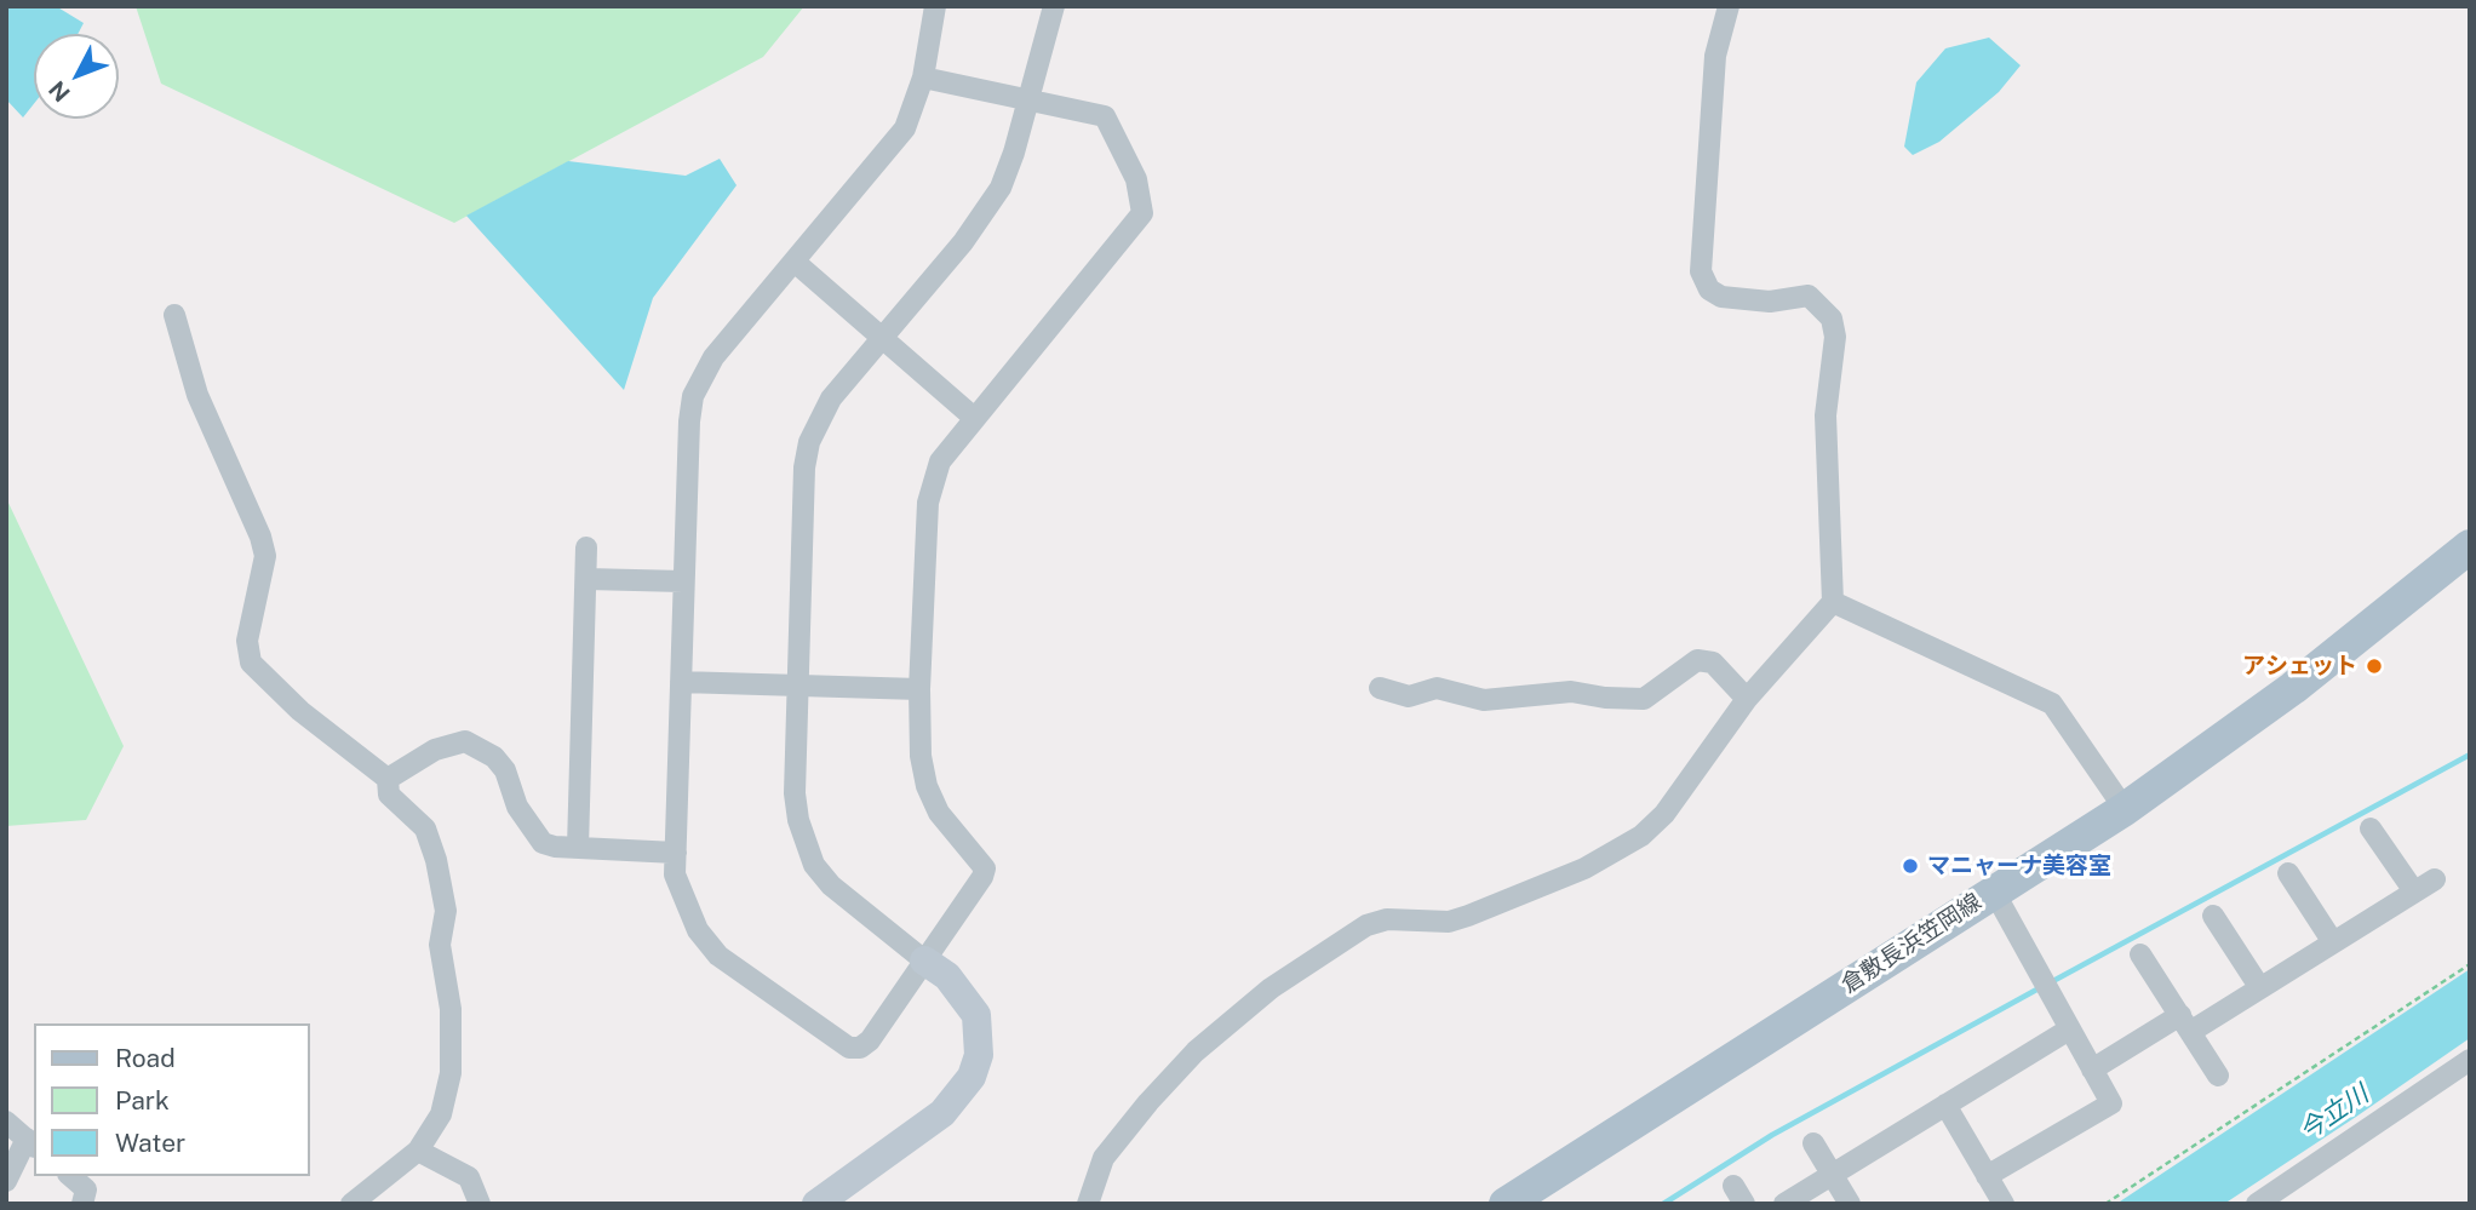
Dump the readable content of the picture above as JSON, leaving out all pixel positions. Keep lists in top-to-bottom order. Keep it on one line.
{"streets":{"main road":["倉敷長浜笠岡線"]},"water":["今立川"],"places":["アシェット","マニャーナ美容室"],"legend":["Road","Park","Water"],"north":"bottom left"}
